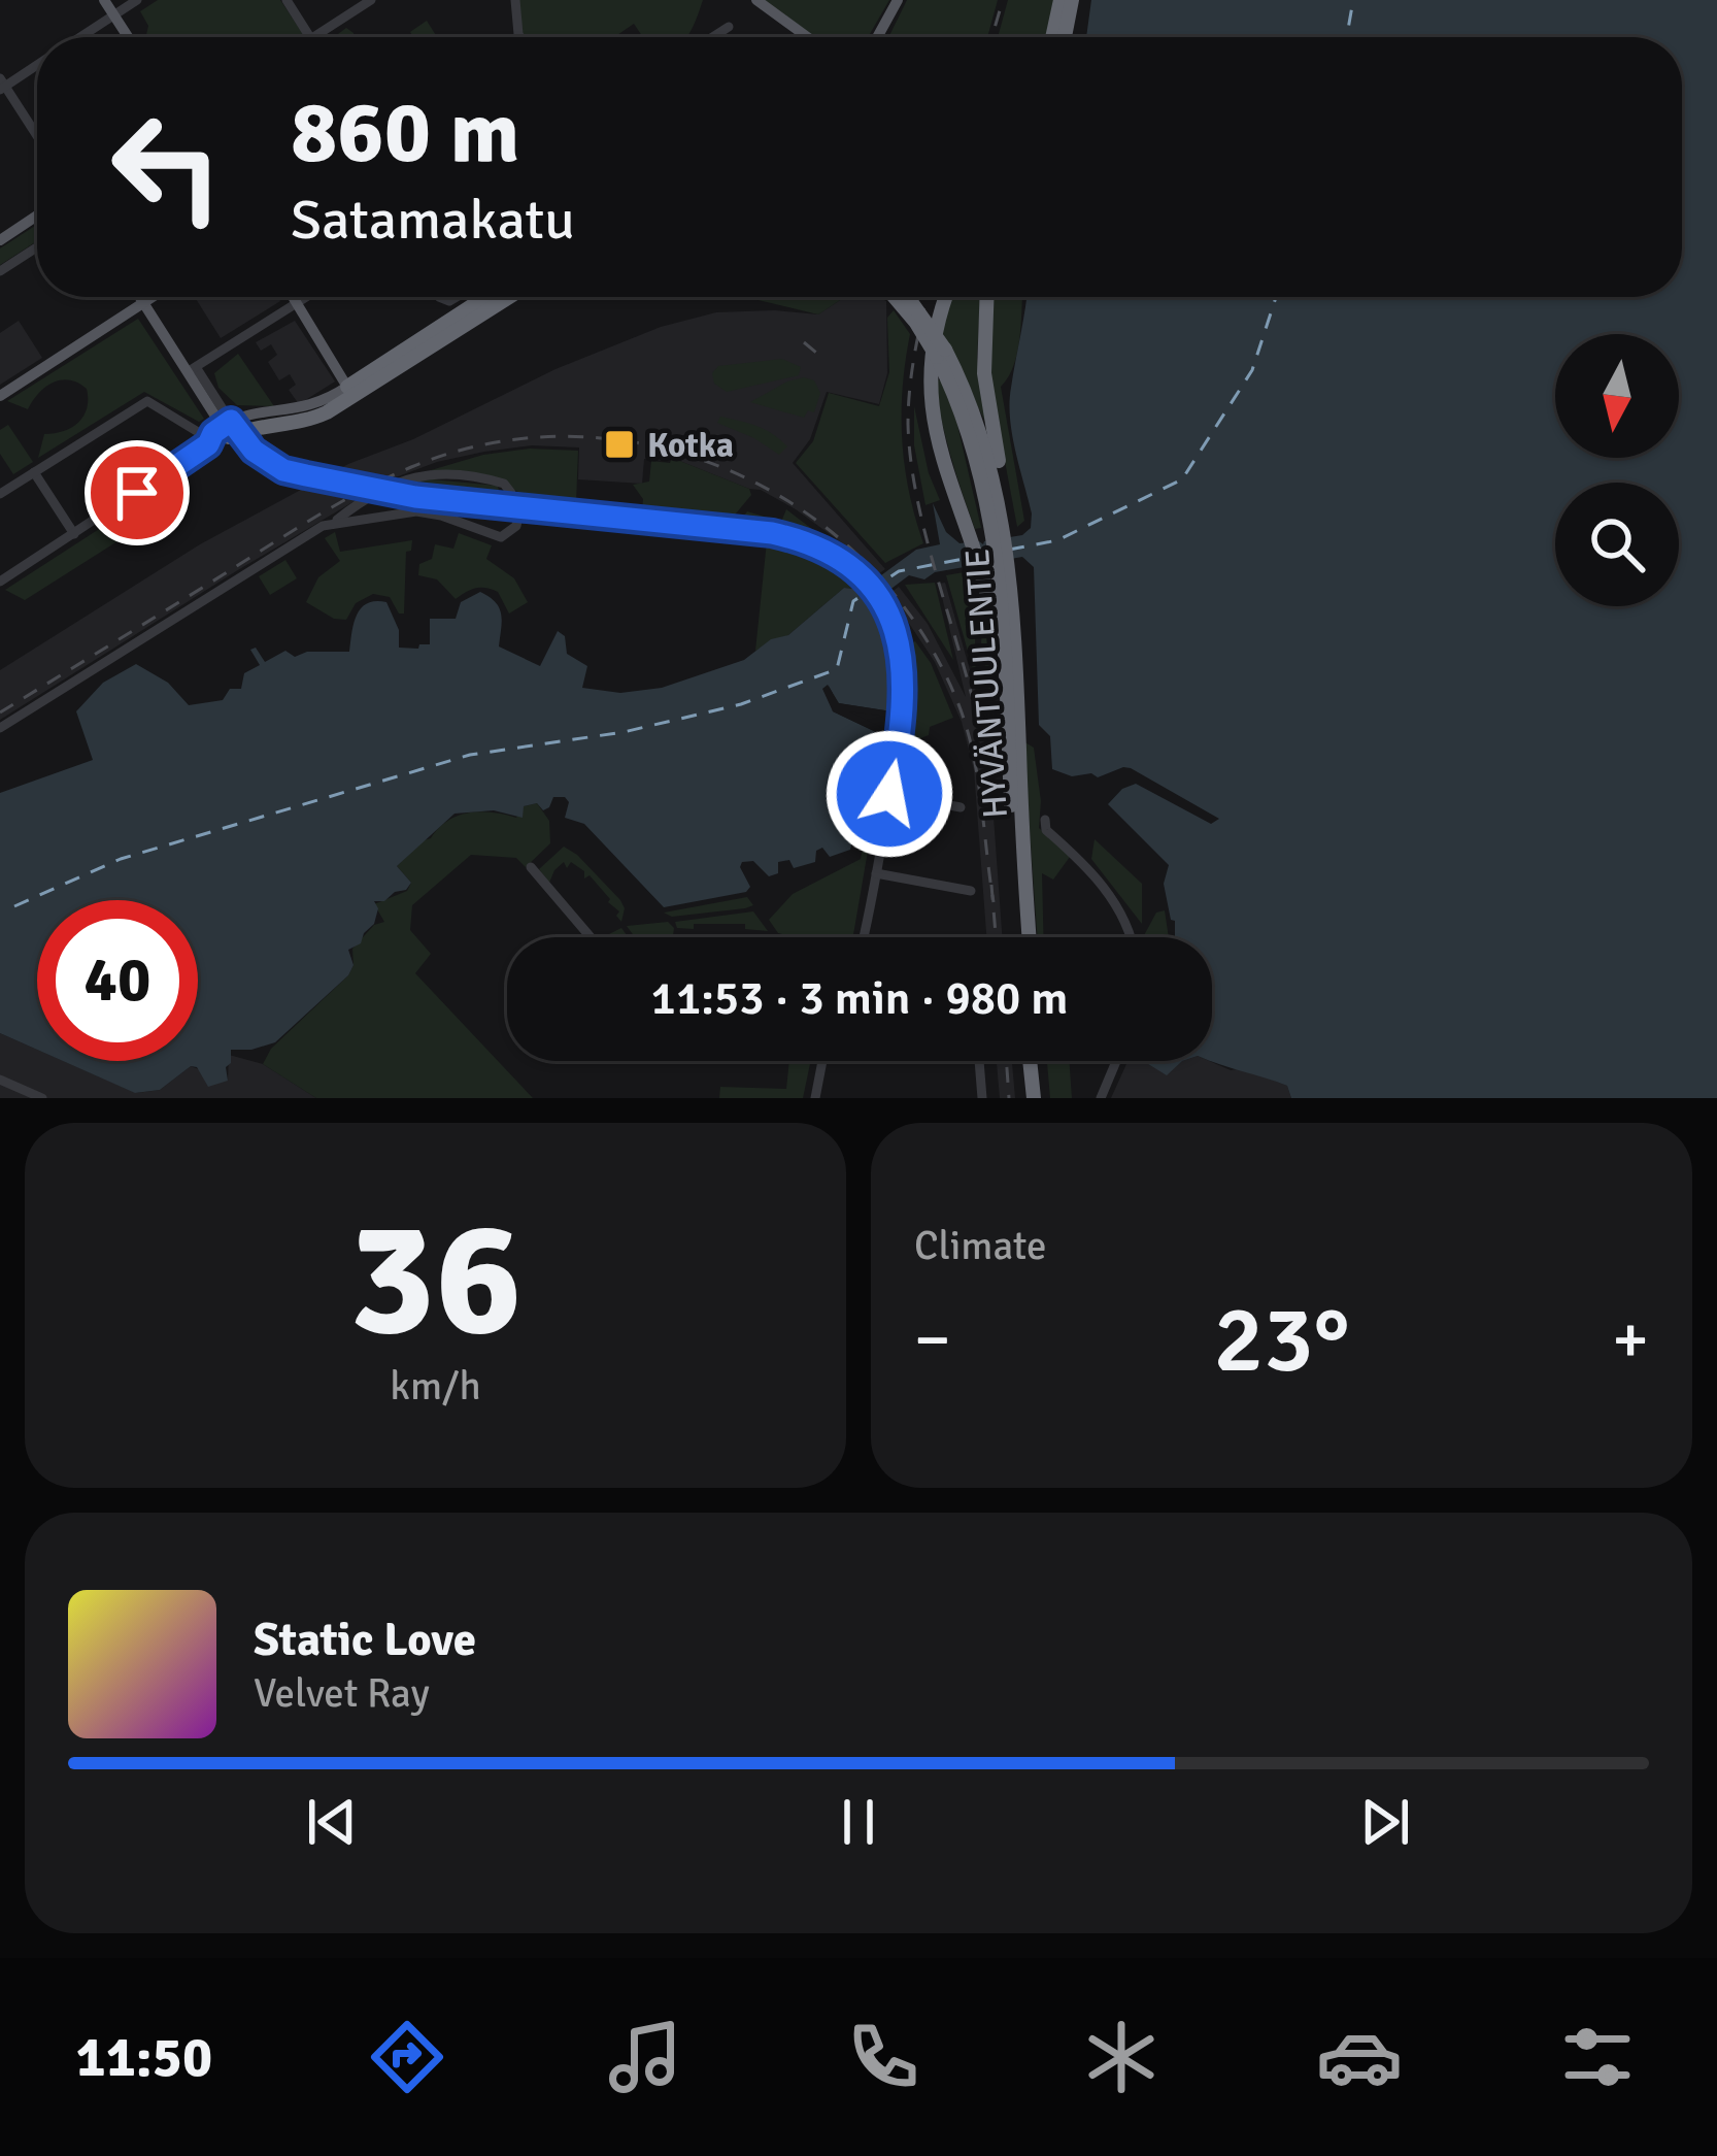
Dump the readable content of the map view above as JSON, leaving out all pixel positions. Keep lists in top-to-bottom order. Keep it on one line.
{"streets":{"highway":["HYVÄNTUULENTIE"]},"places":{"transit":["Kotka"]},"north":"bottom","page":{"turn":["860 m","Satamakatu"],"limit":"40","trip":"11:53 · 3 min · 980 m","tile":[["36","km/h"],"Climate"],"heat":["−","23°","+"],"song":["Static Love","Velvet Ray"],"tabs":"11:50"}}
